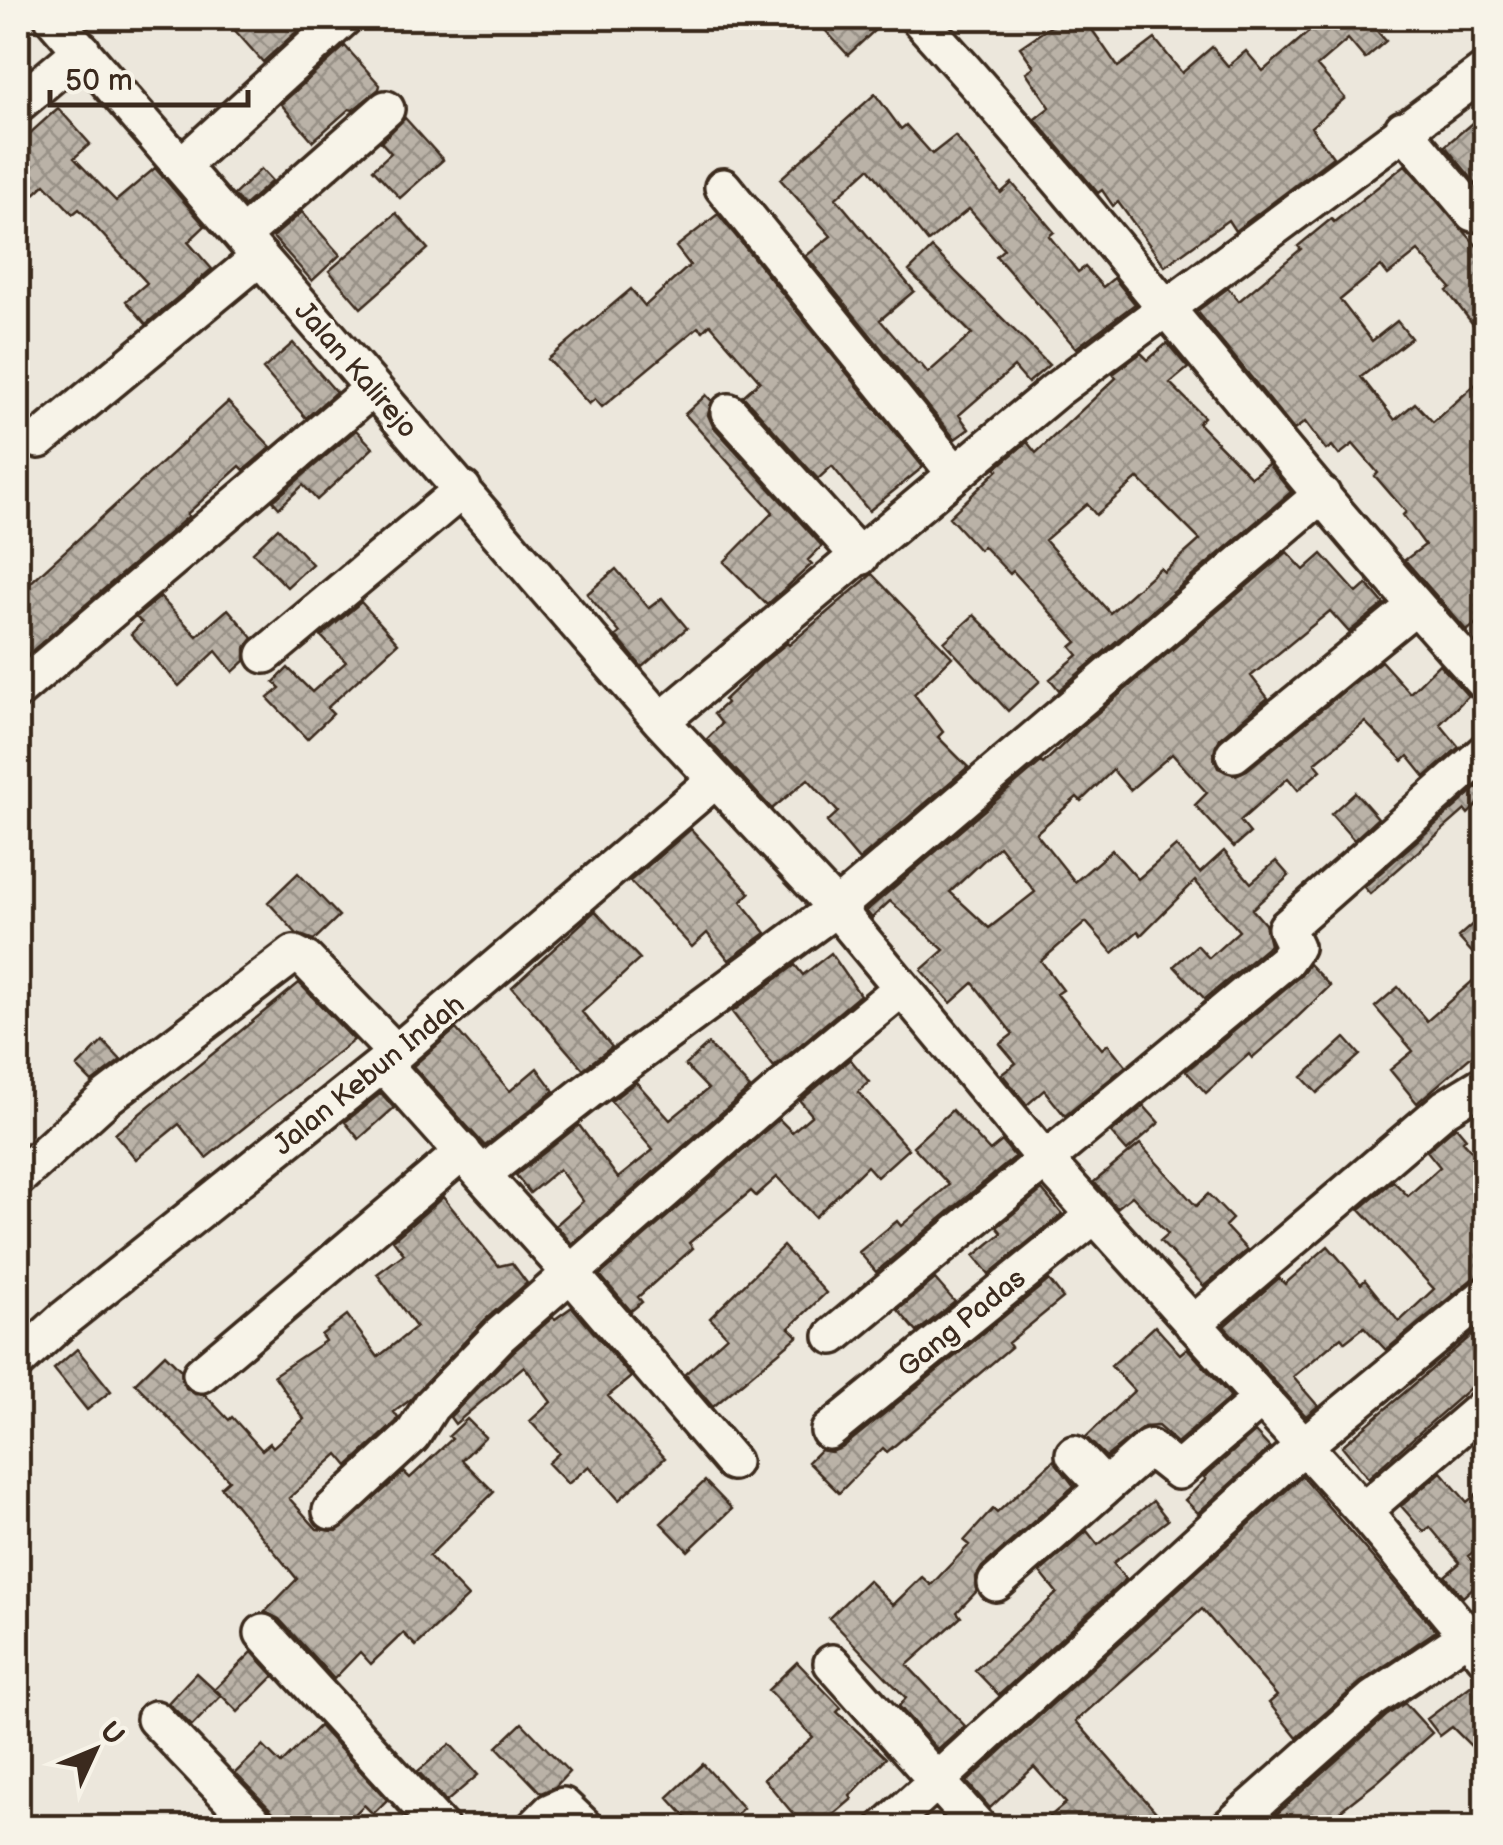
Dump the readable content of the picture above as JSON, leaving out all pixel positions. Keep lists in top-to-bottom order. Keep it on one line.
{"streets":{"street":["Jalan Kalirejo","Jalan Kebun Indah","Gang Padas"]},"crossings":[["Jalan Kalirejo","Jalan Kebun Indah"],["Jalan Kalirejo","Gang Padas"]],"scale_bar":"50 m","north":"top right"}
